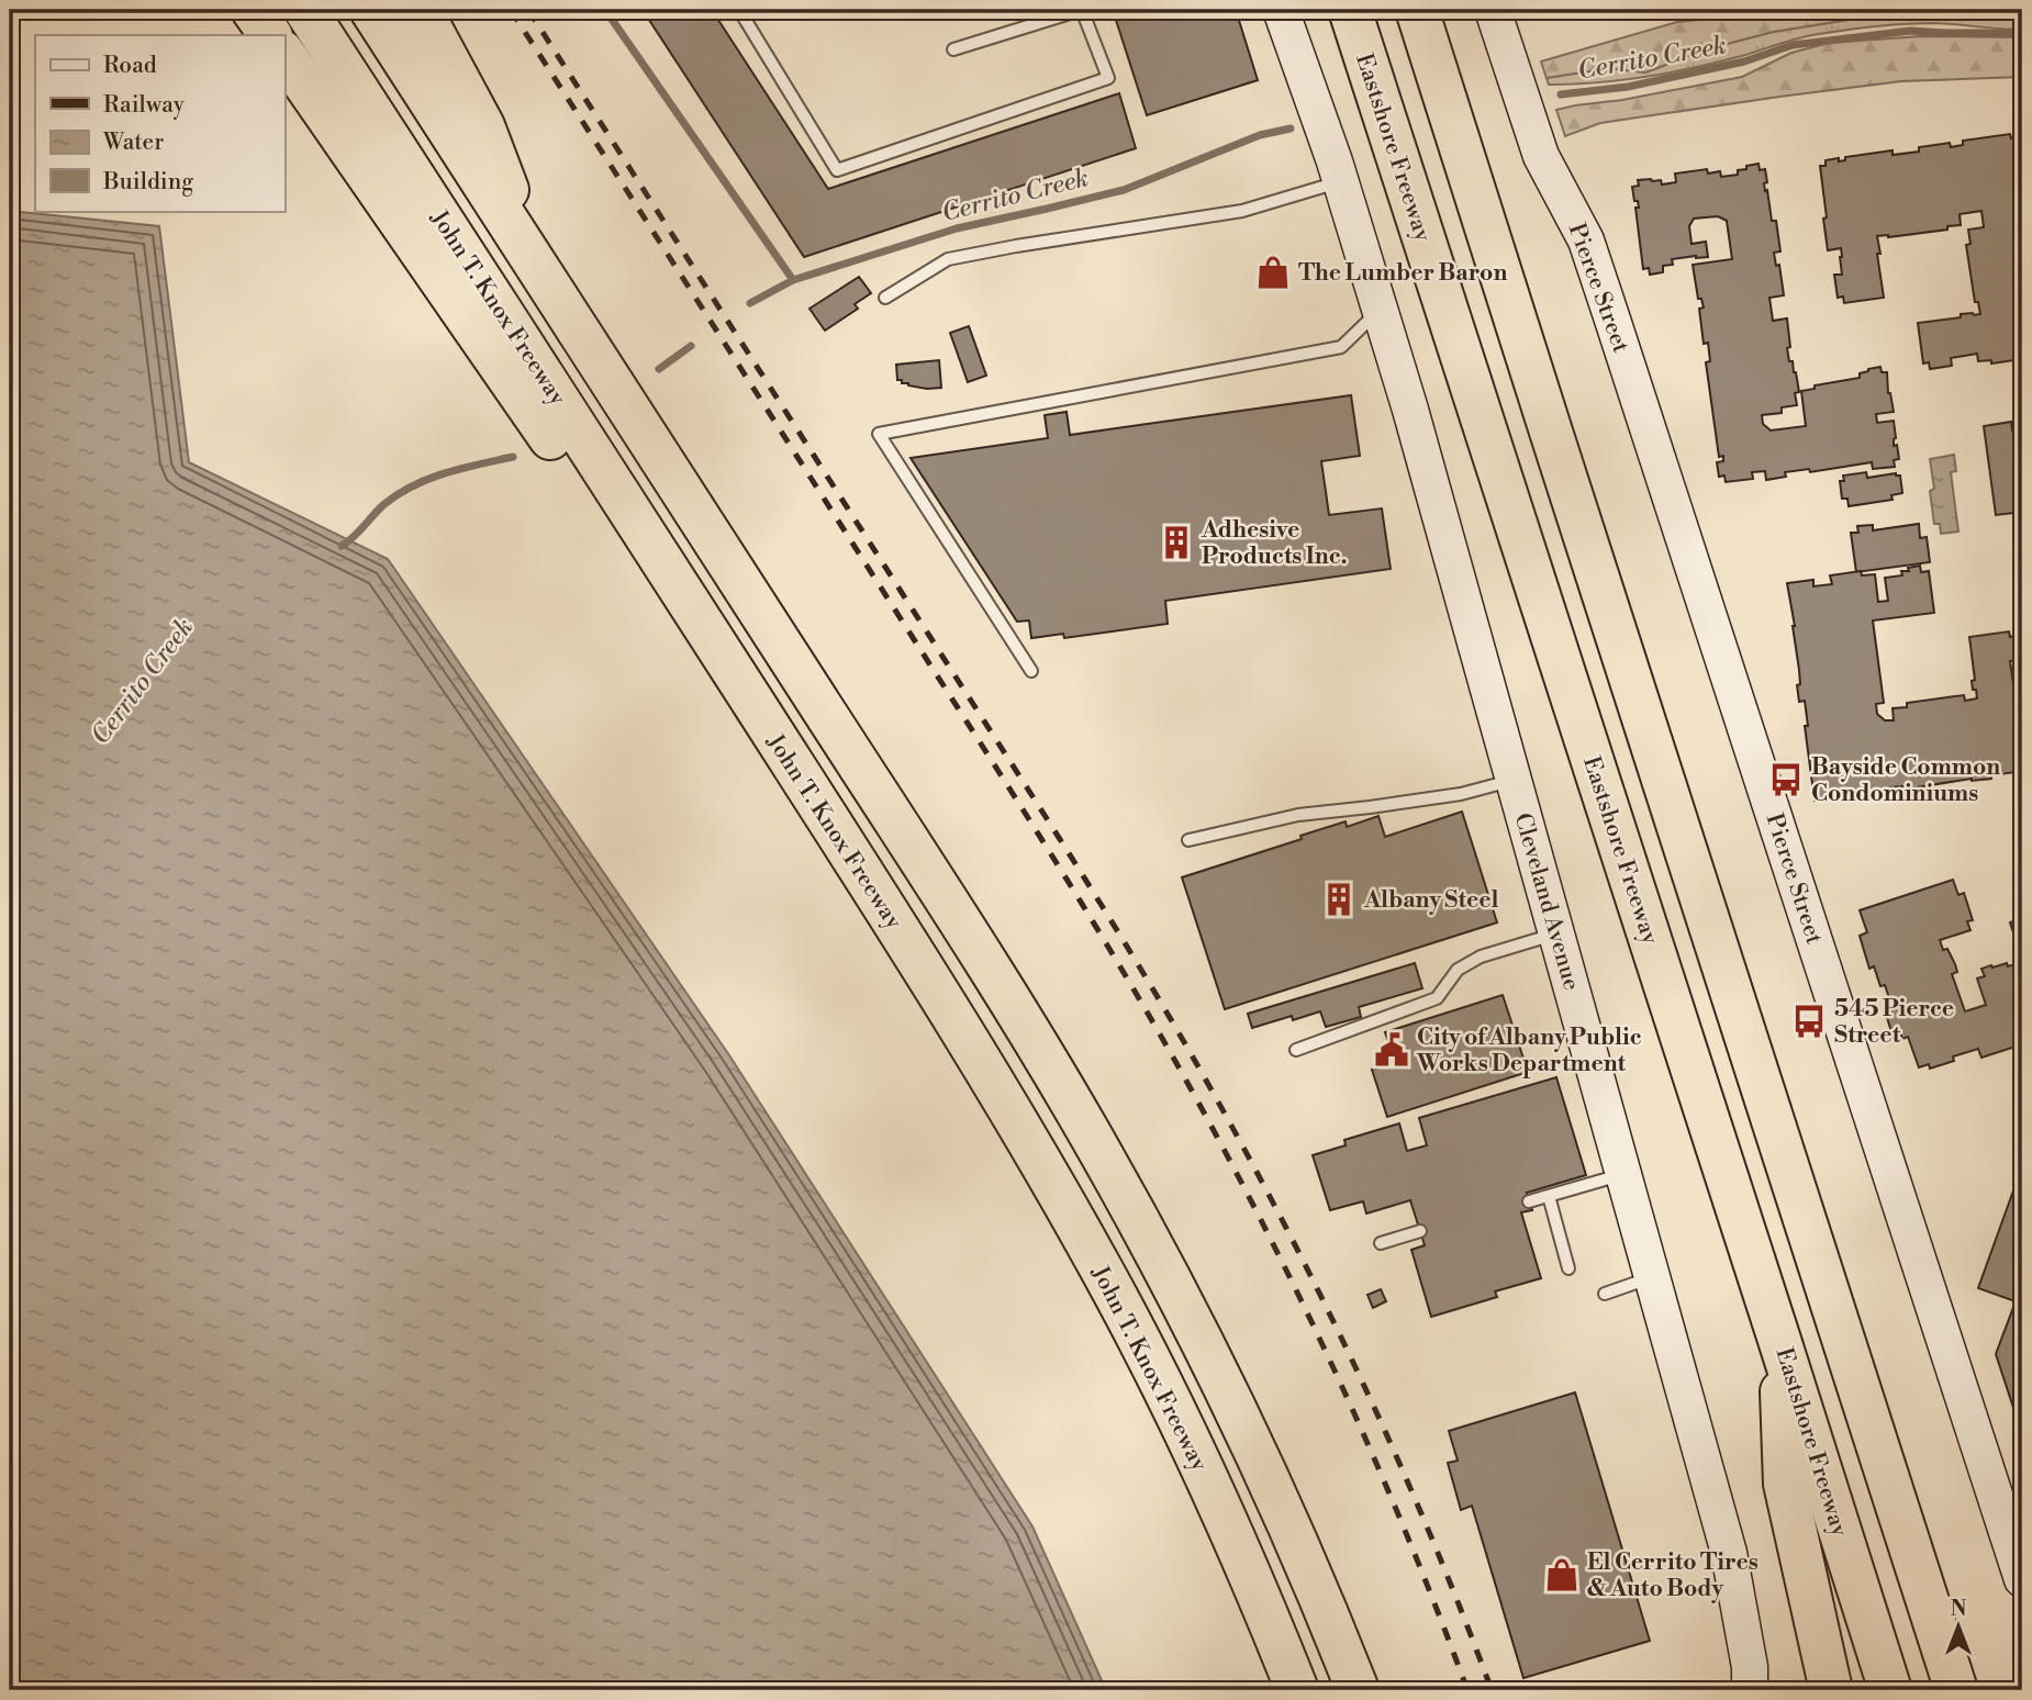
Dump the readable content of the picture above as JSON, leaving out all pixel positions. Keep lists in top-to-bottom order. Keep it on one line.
{"streets":{"highway":["Eastshore Freeway","John T. Knox Freeway"],"street":["Pierce Street","Cleveland Avenue"]},"water":["Cerrito Creek"],"places":{"shop":["The Lumber Baron","El Cerrito Tires & Auto Body"],"building":["Adhesive Products Inc.","Albany Steel"],"bus stop":["Bayside Common Condominiums","545 Pierce Street"],"public building":["City of Albany Public Works Department"]},"legend":["Road","Railway","Water","Building"],"north":"top"}
